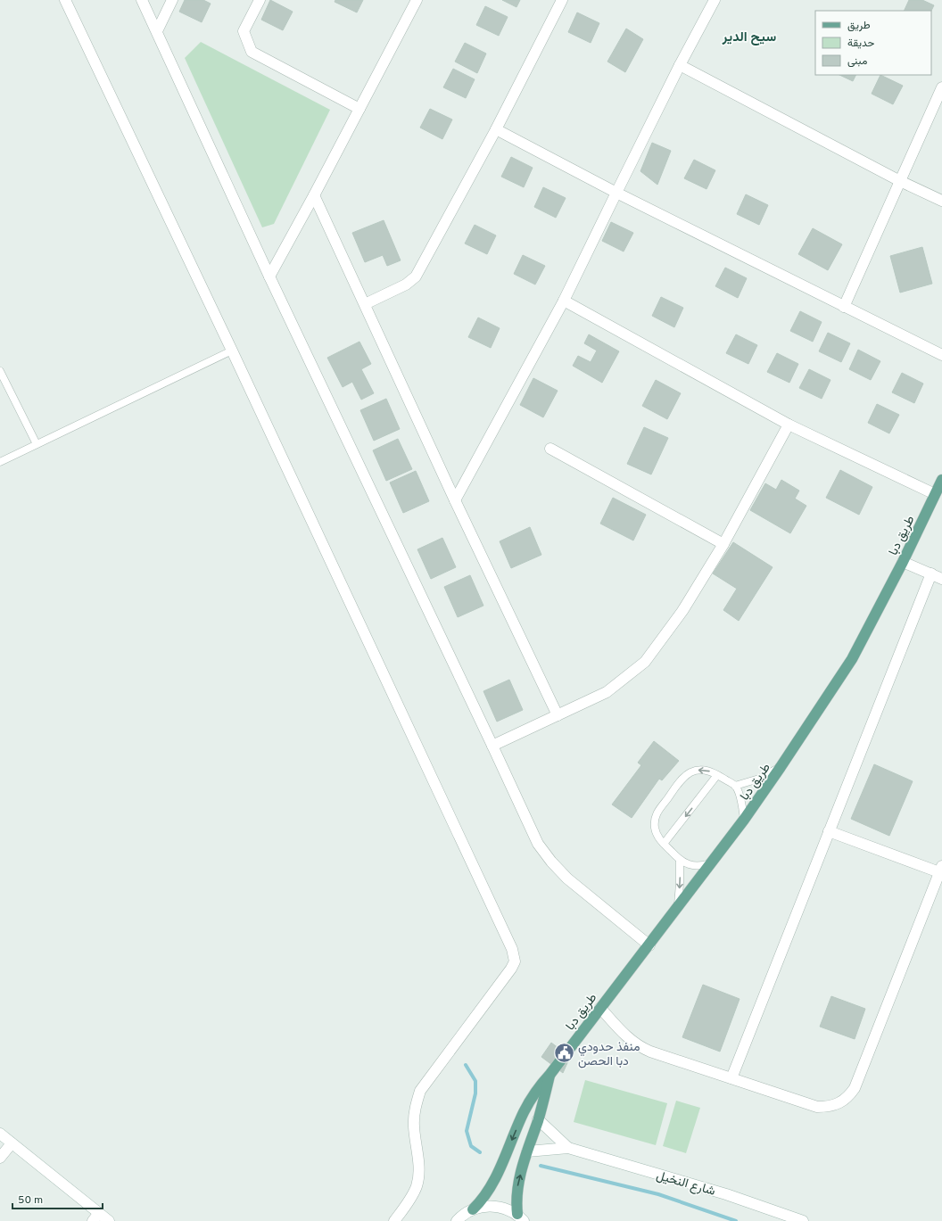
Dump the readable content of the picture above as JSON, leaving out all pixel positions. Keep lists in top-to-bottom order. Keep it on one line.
{"streets":{"main road":["طريق دبا"],"street":["شارع النخيل"]},"crossings":[["طريق دبا","شارع النخيل"]],"districts":["سيح الدير"],"places":{"public building":["منفذ حدودي دبا الحصن"]},"legend":["طريق","حديقة","مبنى"],"scale_bar":"50 m"}
